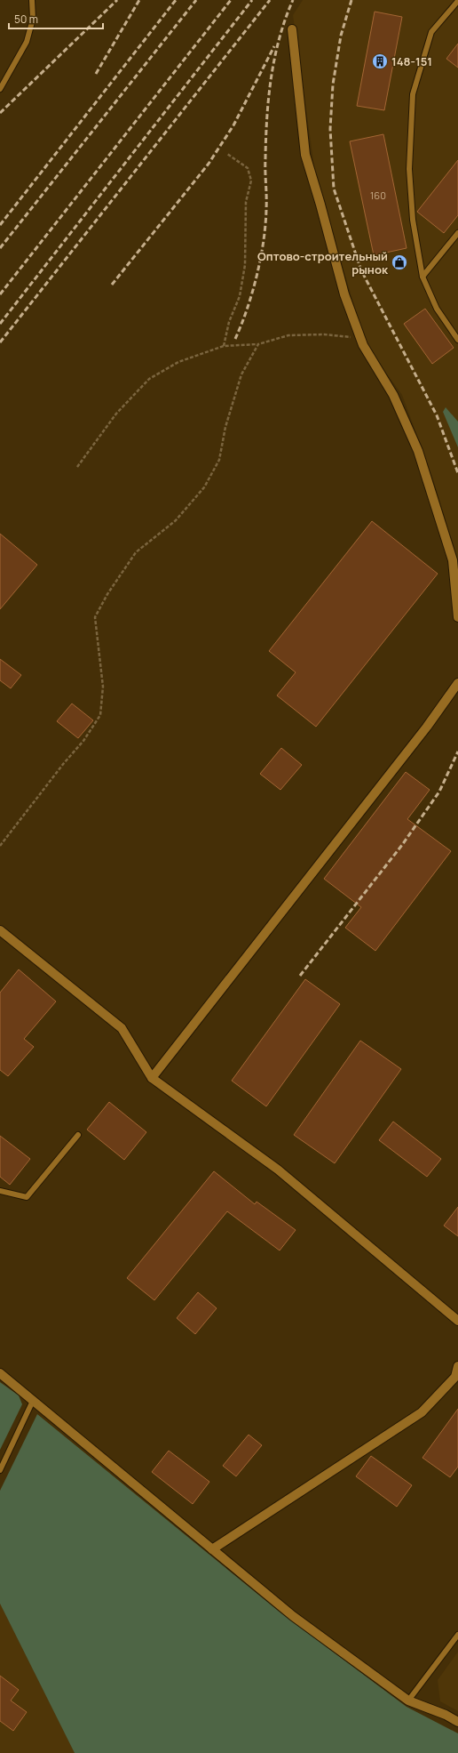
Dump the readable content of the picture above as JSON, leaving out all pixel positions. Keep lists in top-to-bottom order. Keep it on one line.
{"places":{"building":["148-151"],"shop":["Оптово-строительный рынок"]},"house_numbers":["160"],"scale_bar":"50 m"}
